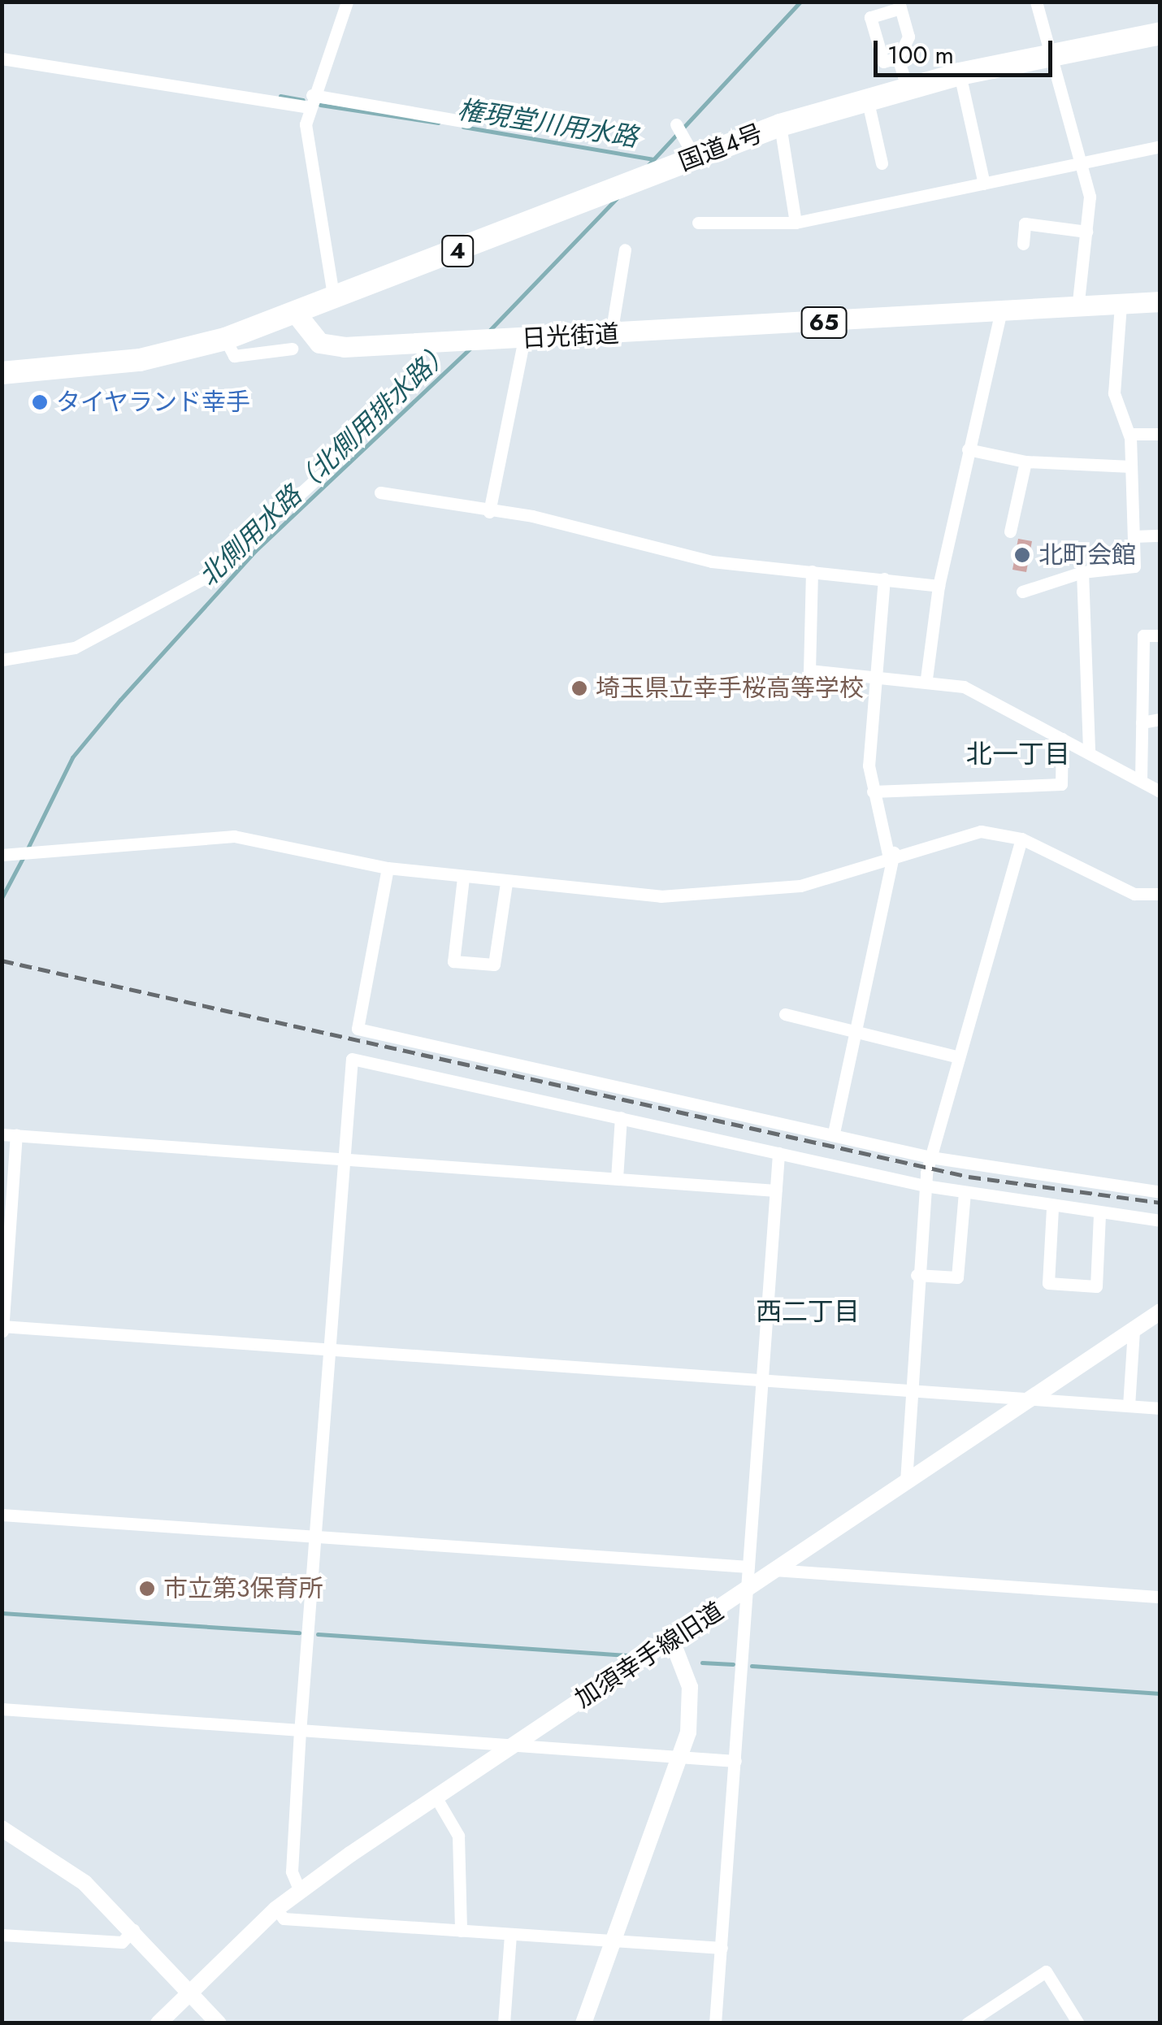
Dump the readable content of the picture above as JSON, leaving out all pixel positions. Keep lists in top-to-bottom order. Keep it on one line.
{"streets":{"highway":["国道4号","4"],"main road":["65","日光街道"],"street":["加須幸手線旧道"]},"crossings":[["国道4号","4"],["国道4号","日光街道"],["4","日光街道"]],"districts":["北一丁目","西二丁目"],"water":["権現堂川用水路","北側用水路（北側用排水路）"],"places":["タイヤランド幸手","北町会館","埼玉県立幸手桜高等学校","市立第3保育所"],"scale_bar":"100 m"}
